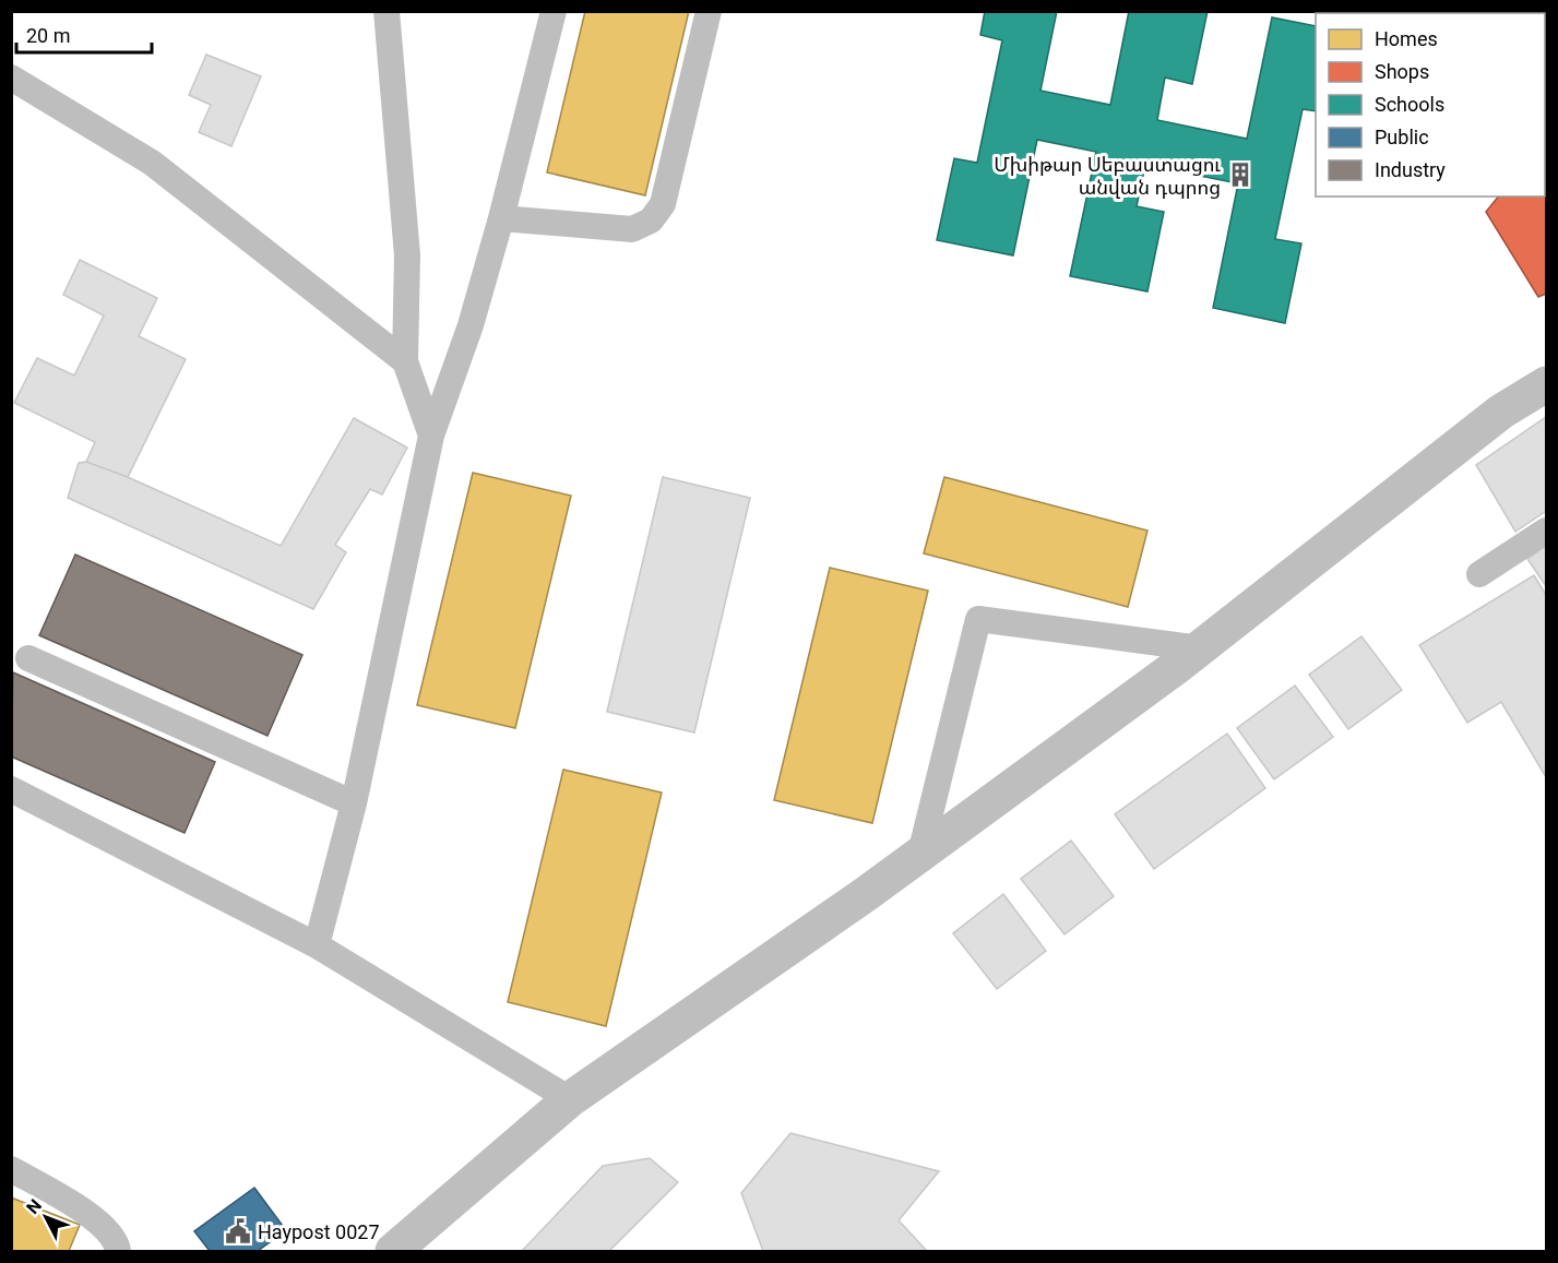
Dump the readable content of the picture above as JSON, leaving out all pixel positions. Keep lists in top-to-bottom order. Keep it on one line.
{"places":{"building":["Մխիթար Սեբաստացու անվան դպրոց"],"public building":["Haypost 0027"]},"legend":["Homes","Shops","Schools","Public","Industry"],"scale_bar":"20 m","north":"top left"}
